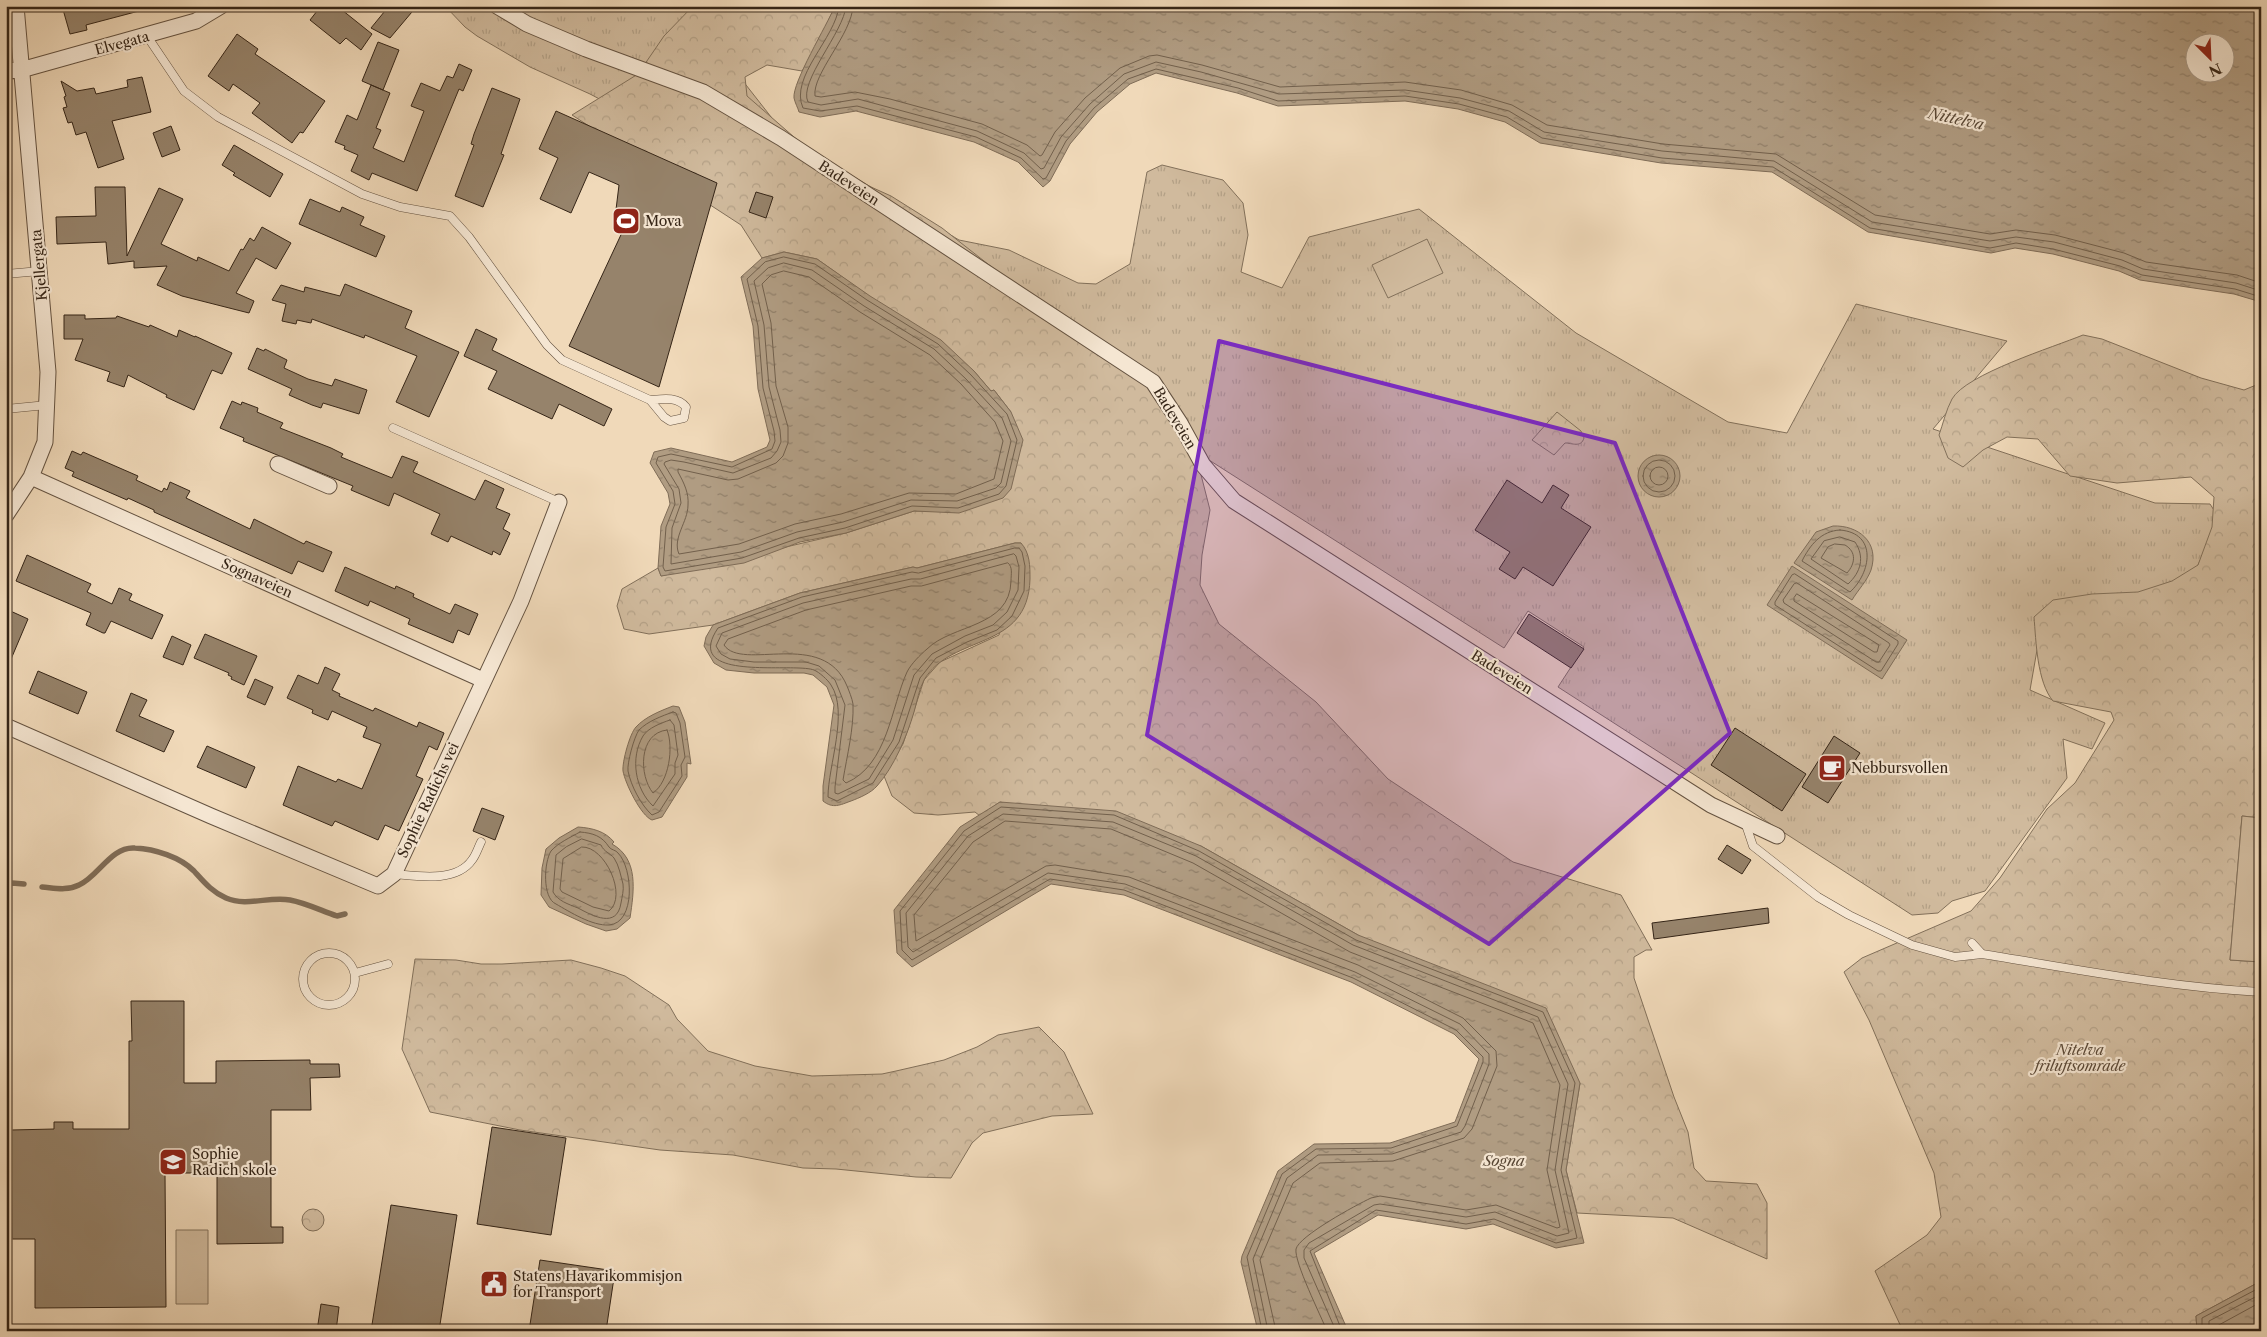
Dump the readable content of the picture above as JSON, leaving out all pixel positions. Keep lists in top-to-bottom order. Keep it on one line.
{"streets":{"street":["Elvegata","Badeveien","Kjellergata","Sognaveien","Sophie Radichs vei"]},"crossings":[["Elvegata","Kjellergata"],["Kjellergata","Sognaveien"],["Sognaveien","Sophie Radichs vei"]],"water":["Nittelva","Sogna"],"parks":["Nitelva friluftsområde"],"places":{"sports":["Mova"],"cafe":["Nebbursvollen"],"school or university":["Sophie Radich skole"],"public building":["Statens Havarikommisjon for Transport"]},"north":"bottom right"}
